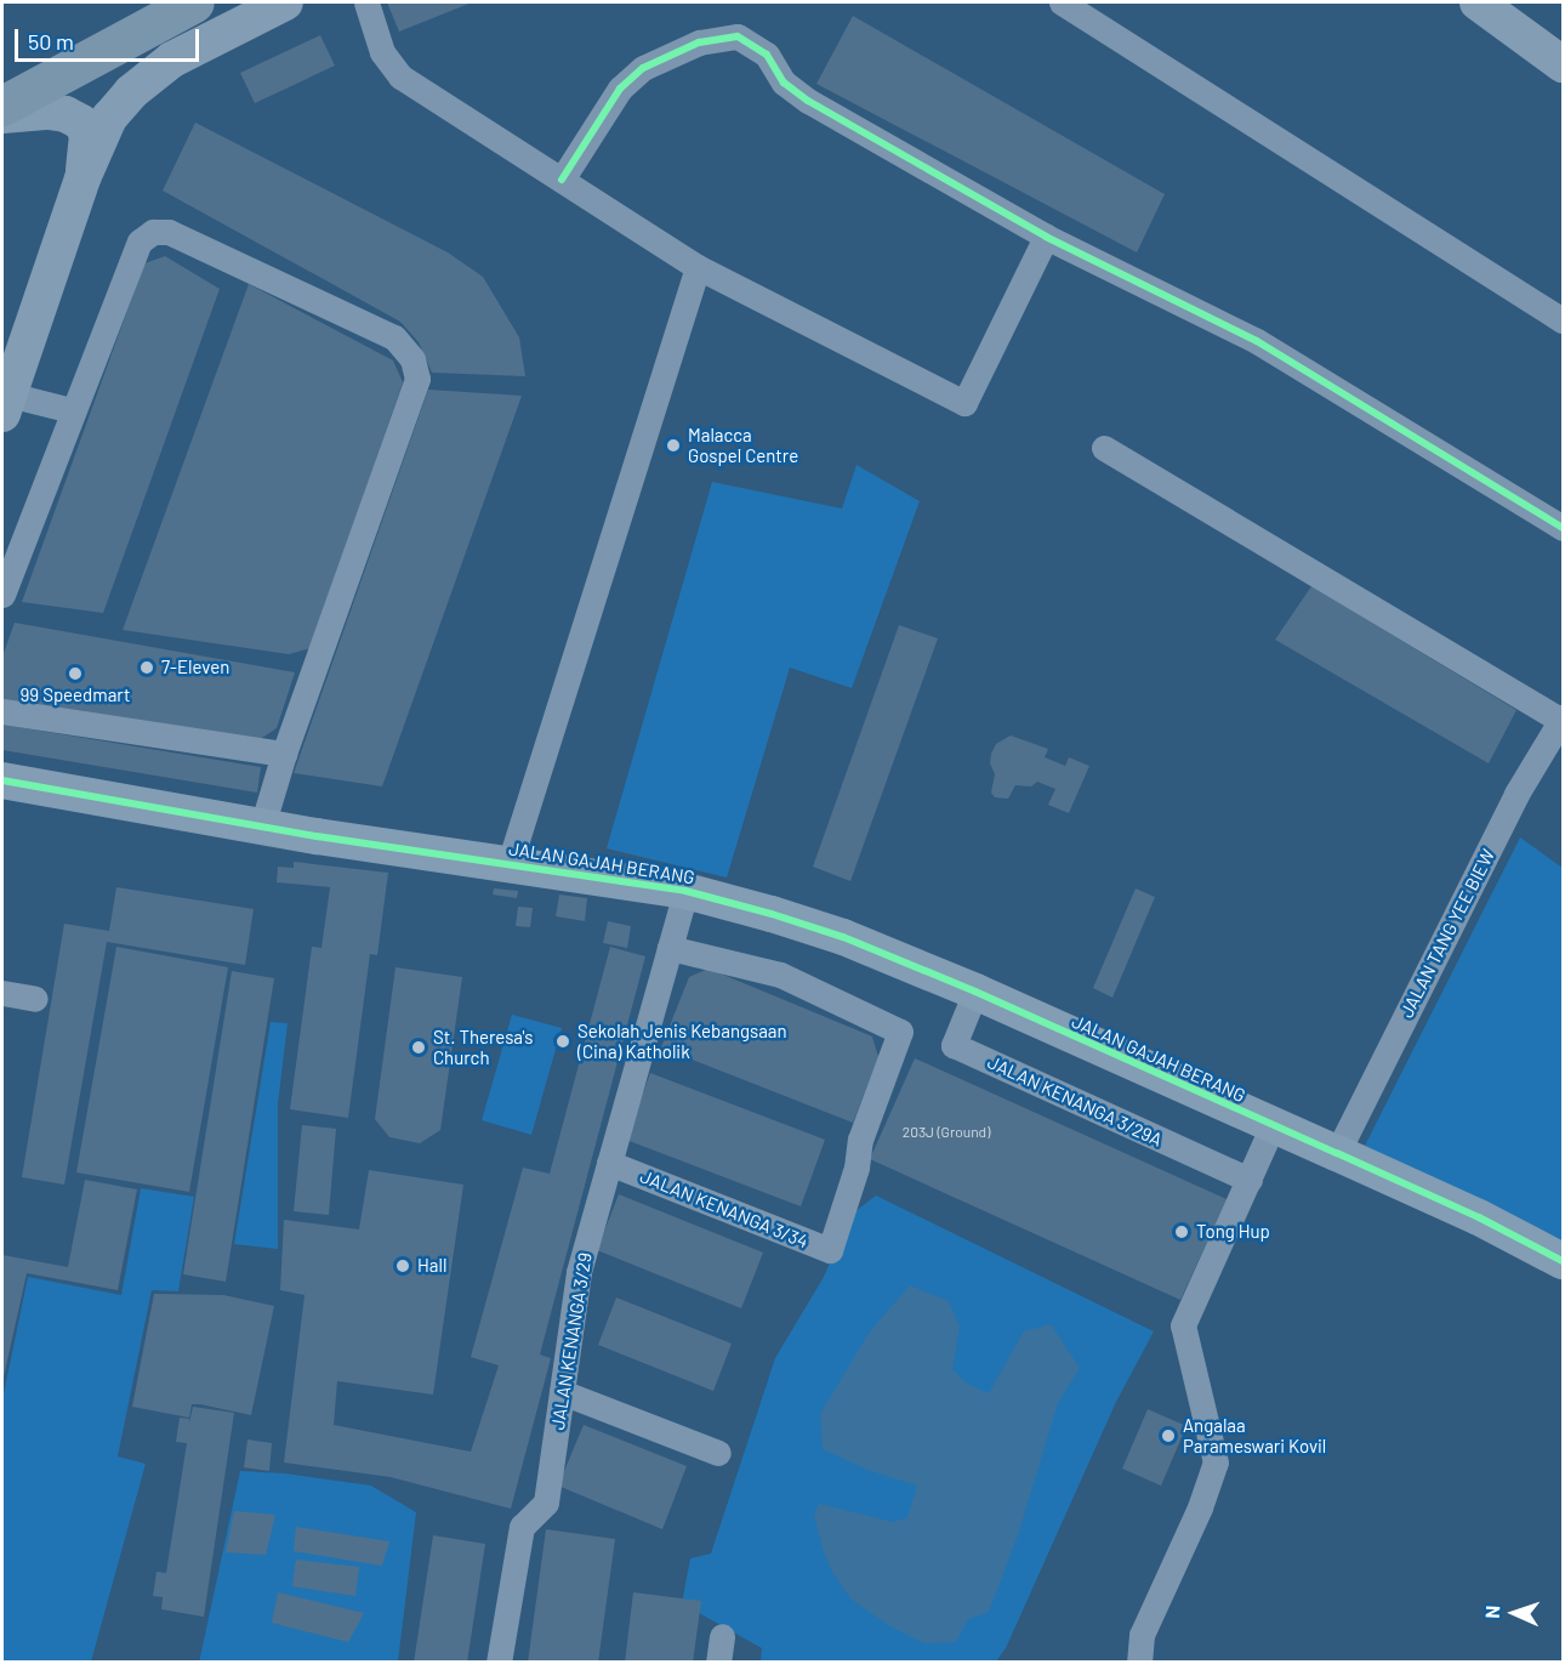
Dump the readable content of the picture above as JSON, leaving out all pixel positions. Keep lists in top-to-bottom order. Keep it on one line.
{"streets":{"street":["JALAN GAJAH BERANG","JALAN TANG YEE BIEW","JALAN KENANGA 3/29A","JALAN KENANGA 3/34","JALAN KENANGA 3/29"]},"crossings":[["JALAN GAJAH BERANG","JALAN TANG YEE BIEW"],["JALAN GAJAH BERANG","JALAN KENANGA 3/29A"],["JALAN GAJAH BERANG","JALAN KENANGA 3/29"],["JALAN KENANGA 3/34","JALAN KENANGA 3/29"]],"places":["Malacca Gospel Centre","7-Eleven","99 Speedmart","Sekolah Jenis Kebangsaan (Cina) Katholik","St. Theresa's Church","Tong Hup","Hall","Angalaa Parameswari Kovil"],"house_numbers":["203J (Ground)"],"scale_bar":"50 m","north":"left"}
